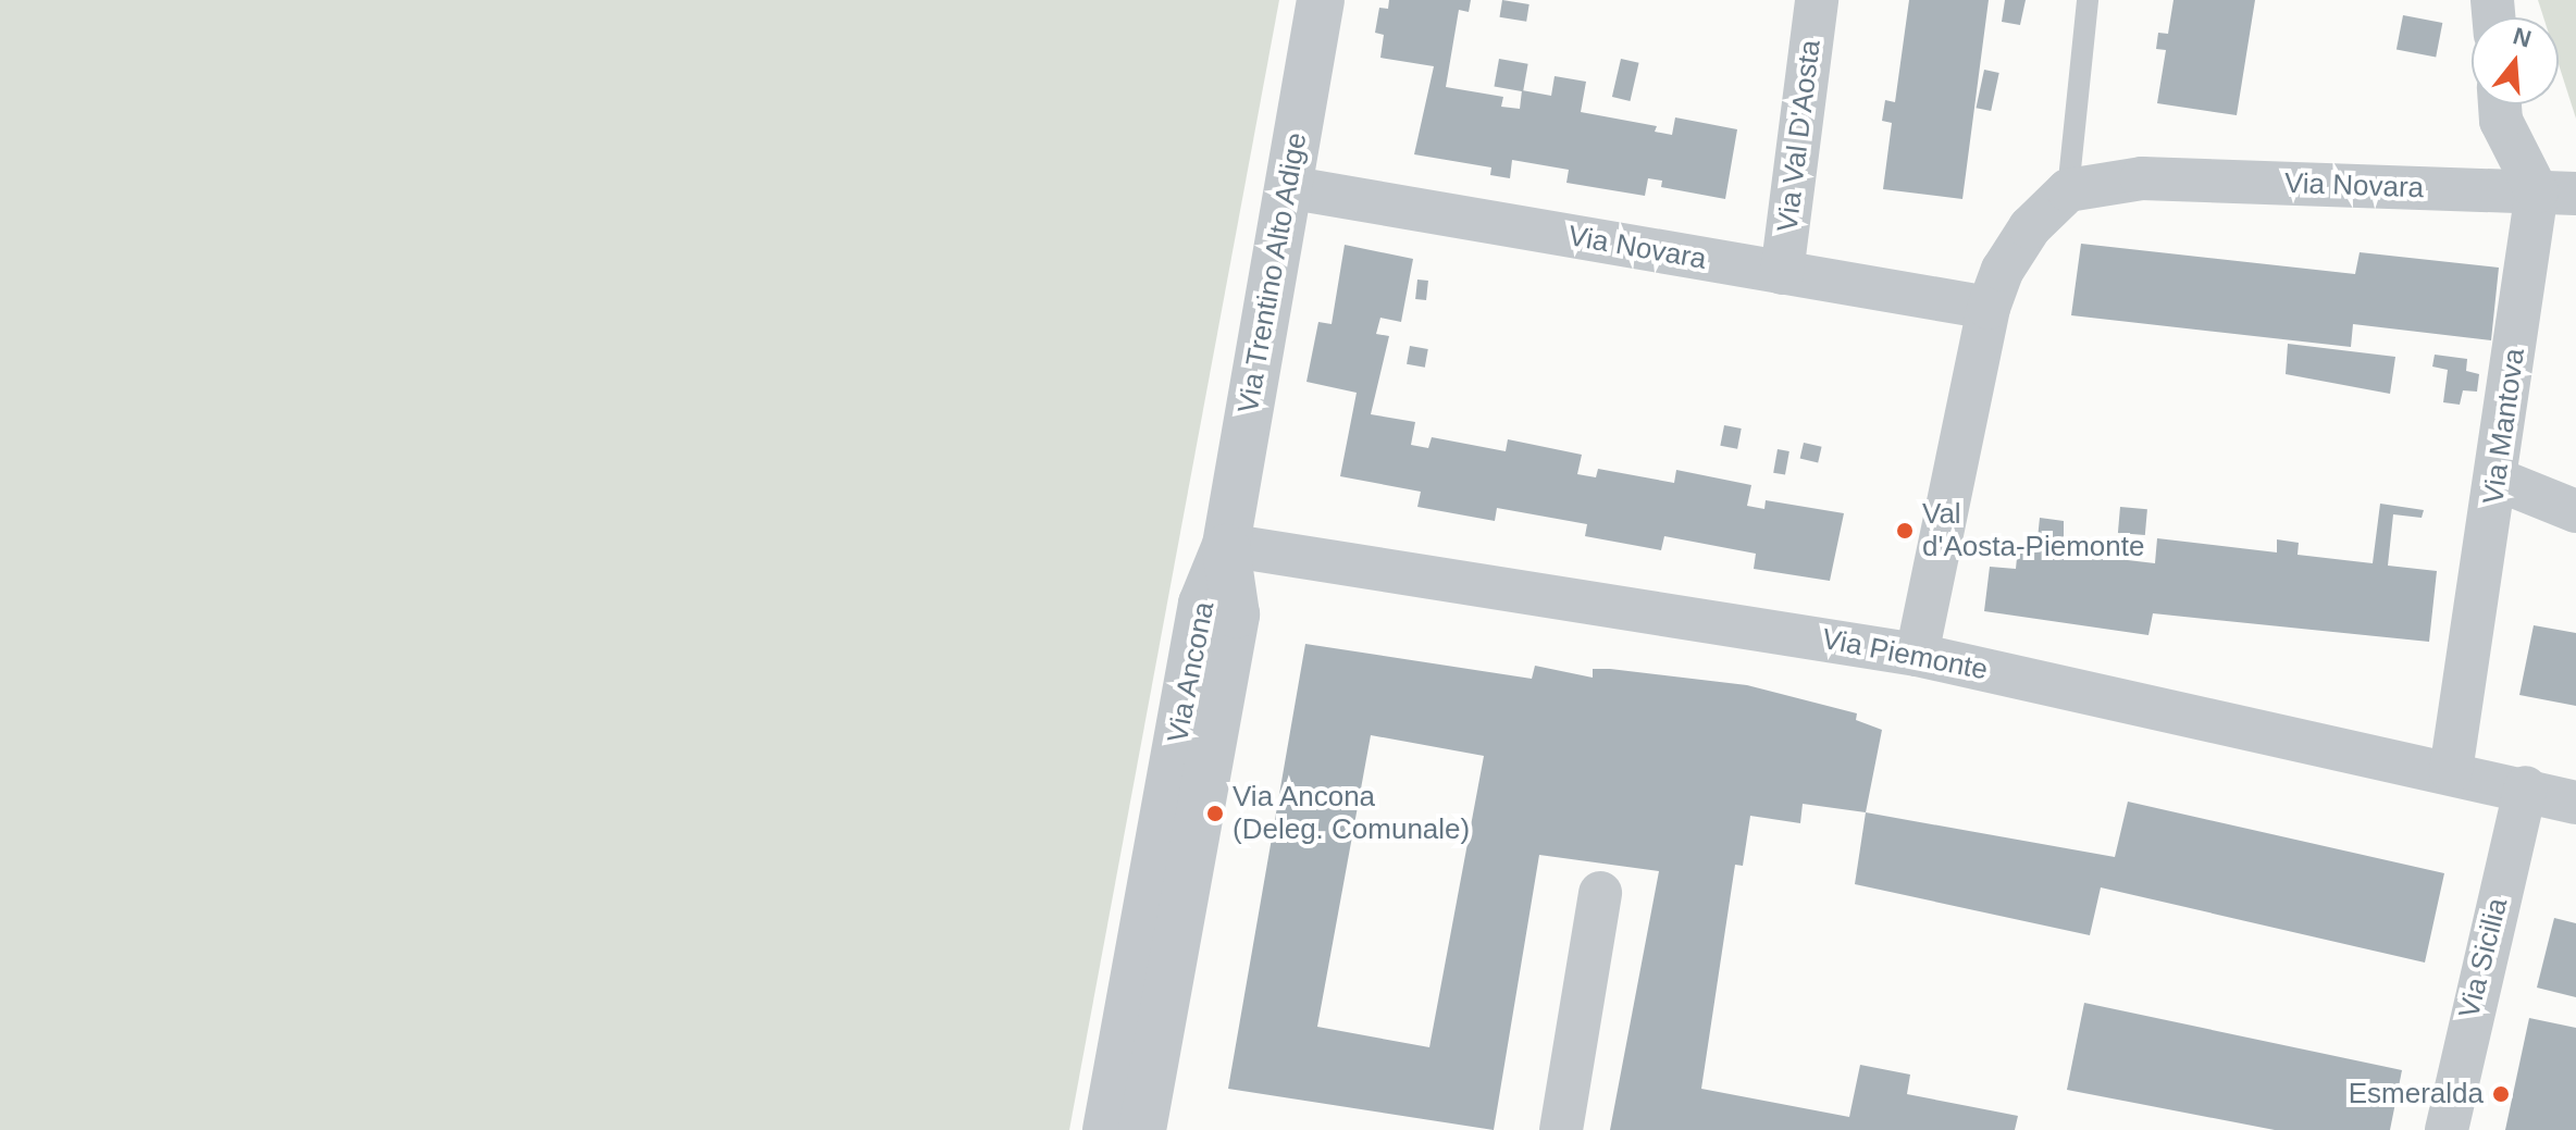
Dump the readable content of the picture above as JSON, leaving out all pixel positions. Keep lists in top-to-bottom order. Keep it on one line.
{"streets":{"street":["Via Val D'Aosta","Via Novara","Via Trentino Alto Adige","Via Mantova","Via Piemonte","Via Ancona","Via Sicilia"]},"crossings":[["Via Val D'Aosta","Via Novara"],["Via Novara","Via Trentino Alto Adige"],["Via Novara","Via Mantova"],["Via Trentino Alto Adige","Via Piemonte"],["Via Trentino Alto Adige","Via Ancona"],["Via Mantova","Via Piemonte"],["Via Piemonte","Via Ancona"],["Via Piemonte","Via Sicilia"]],"places":["Val d'Aosta-Piemonte","Via Ancona (Deleg. Comunale)","Esmeralda"],"north":"top"}
